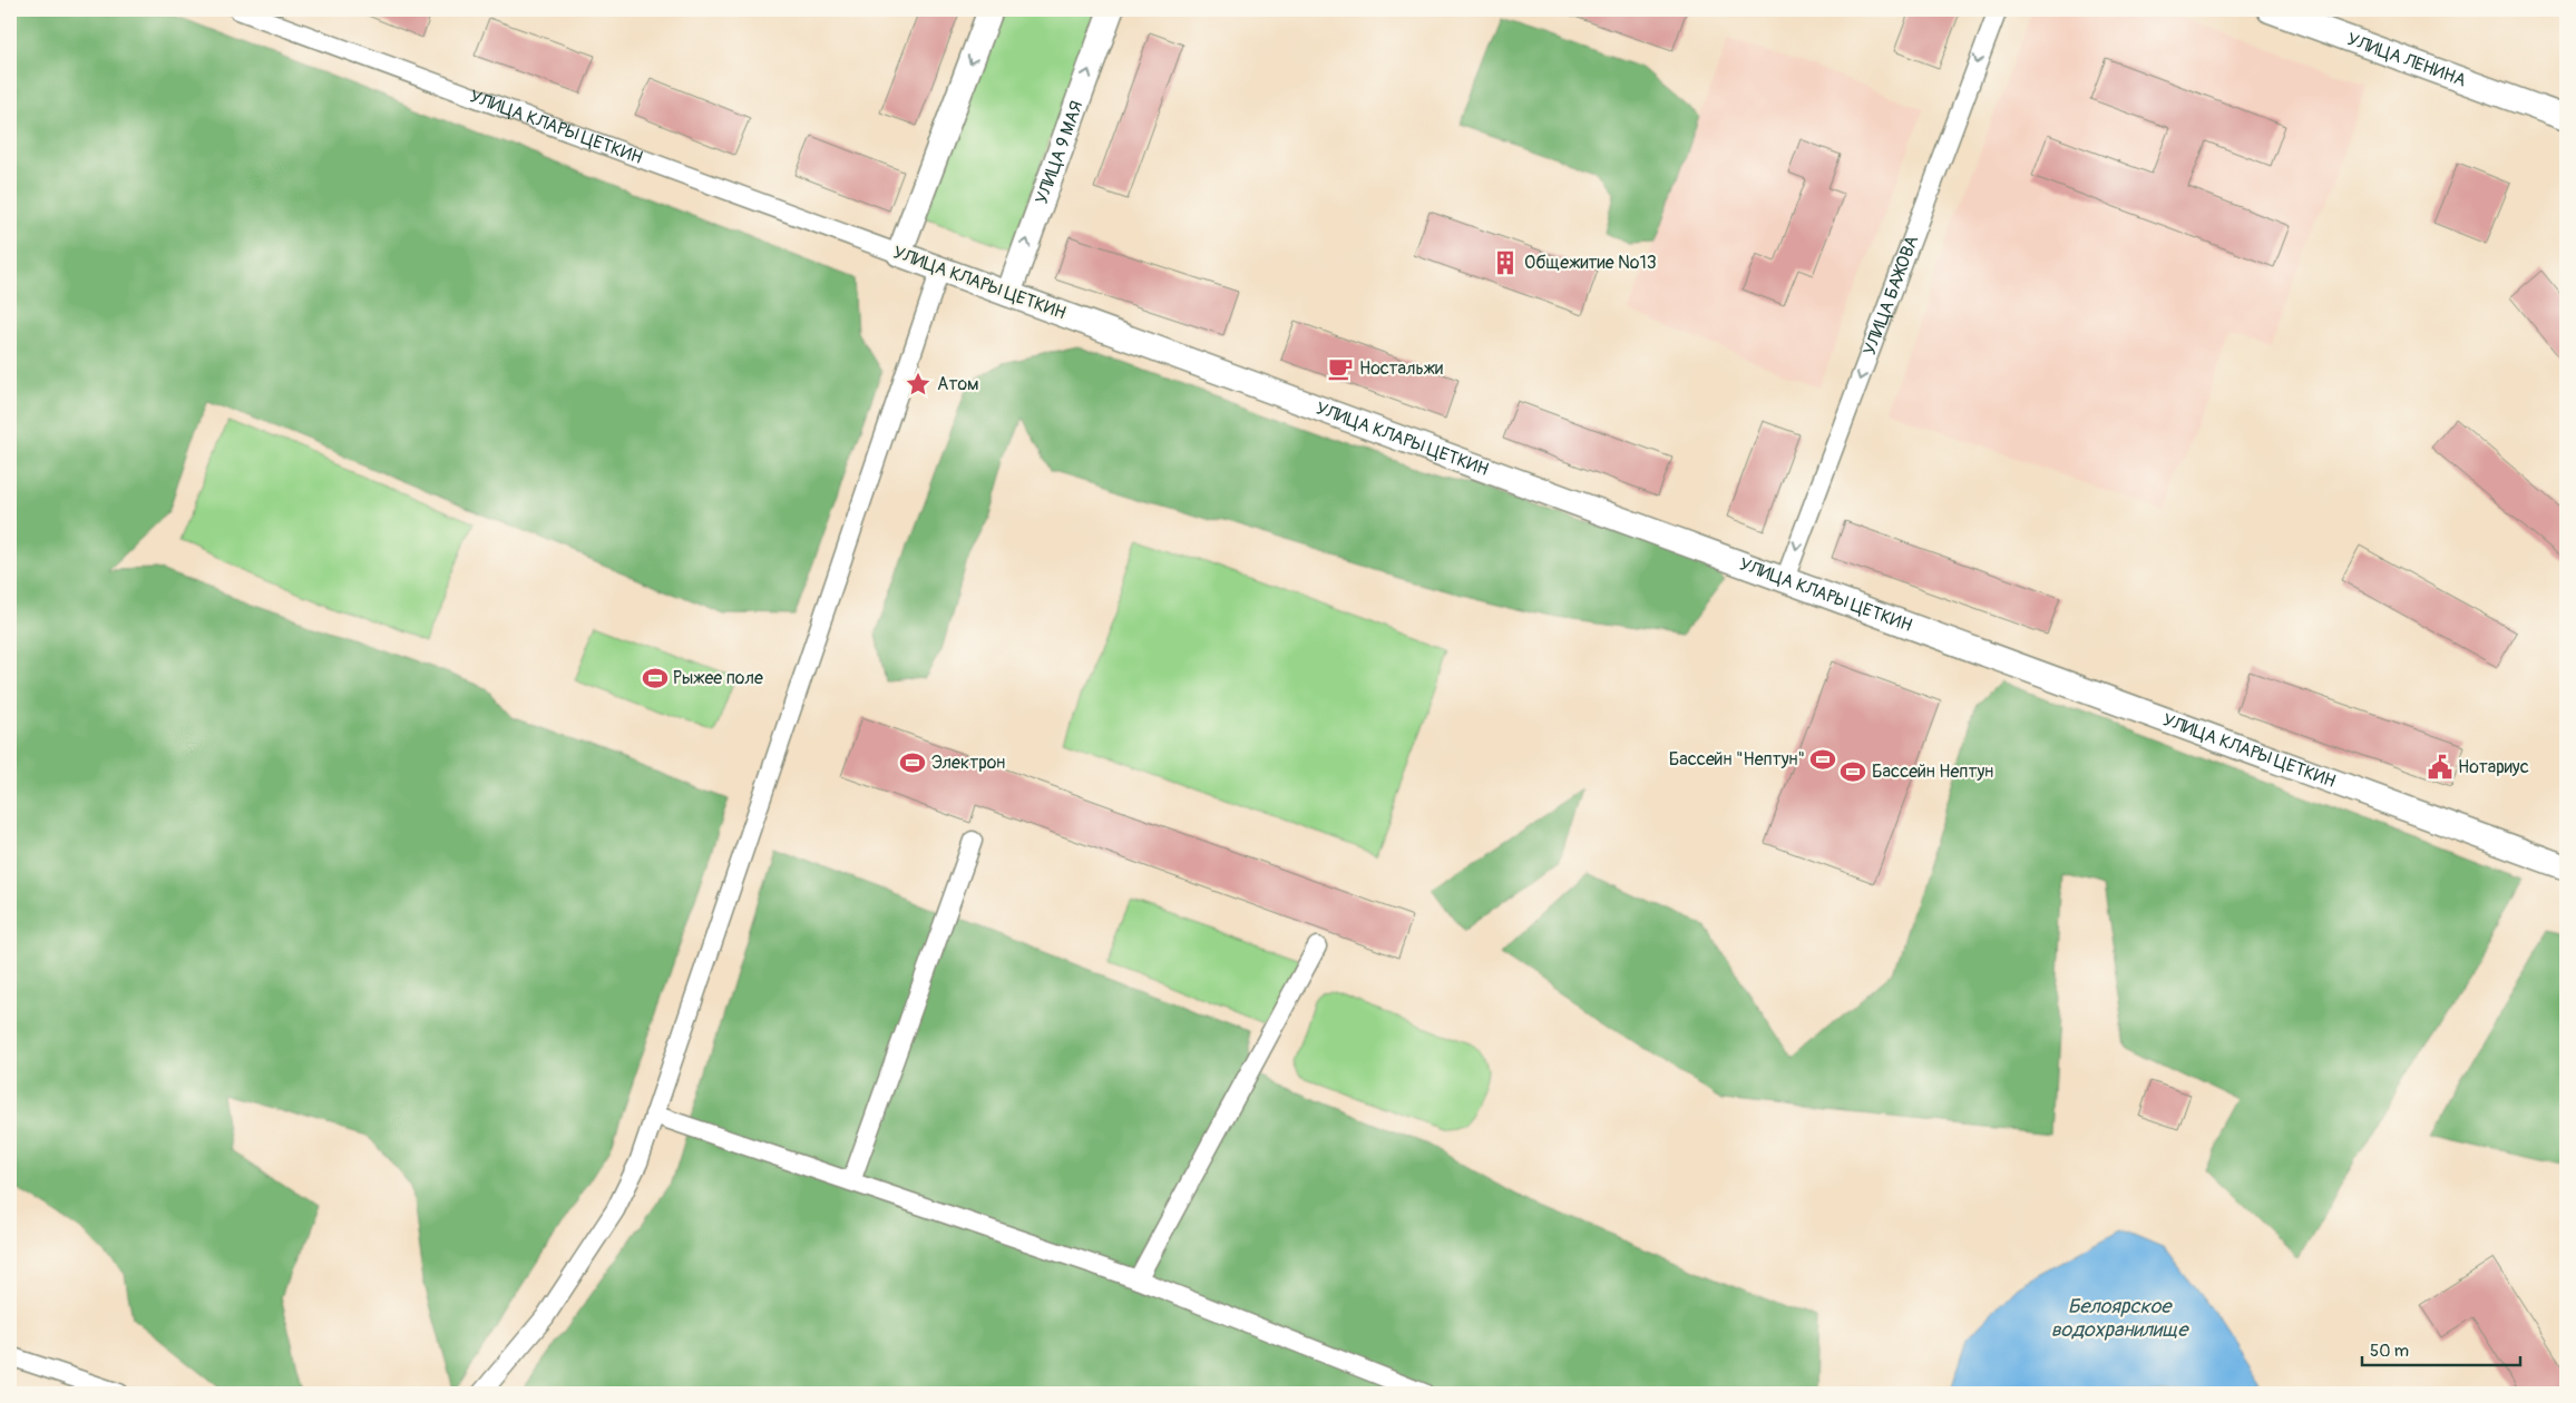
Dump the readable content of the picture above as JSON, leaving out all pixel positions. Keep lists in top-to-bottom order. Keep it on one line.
{"streets":{"street":["УЛИЦА ЛЕНИНА","УЛИЦА КЛАРЫ ЦЕТКИН","УЛИЦА 9 МАЯ","УЛИЦА БАЖОВА"]},"crossings":[["УЛИЦА КЛАРЫ ЦЕТКИН","УЛИЦА 9 МАЯ"],["УЛИЦА КЛАРЫ ЦЕТКИН","УЛИЦА БАЖОВА"]],"one_way":["УЛИЦА БАЖОВА"],"water":["Белоярское водохранилище"],"places":{"building":["Общежитие №13"],"cafe":["Ностальжи"],"place":["Атом"],"sports":["Рыжее поле","Бассейн \"Нептун\"","Электрон","Бассейн Нептун"],"public building":["Нотариус"]},"scale_bar":"50 m"}
